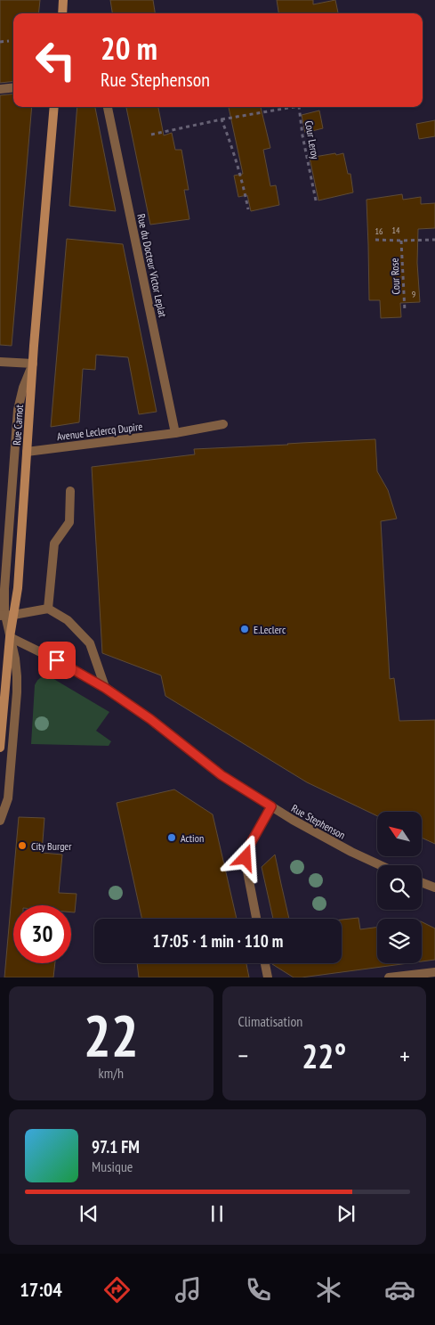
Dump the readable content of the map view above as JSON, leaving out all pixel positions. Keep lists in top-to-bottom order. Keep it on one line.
{"streets":{"main road":["Rue Carnot"],"street":["Rue du Docteur Victor Leplat","Avenue Leclercq Dupire","Rue Stephenson"],"path":["Cour Leroy","Cour Rose"]},"crossings":[["Rue du Docteur Victor Leplat","Avenue Leclercq Dupire"],["Rue Carnot","Avenue Leclercq Dupire"],["Rue Carnot","Rue Stephenson"]],"places":["E.Leclerc","Action","City Burger"],"house_numbers":["14","16","9"],"north":"top left","page":{"turn":["20 m","Rue Stephenson"],"limit":"30","trip":"17:05 · 1 min · 110 m","tile":[["22","km/h"],"Climatisation"],"heat":["−","22°","+"],"song":["97.1 FM","Musique"],"tabs":"17:04"}}
